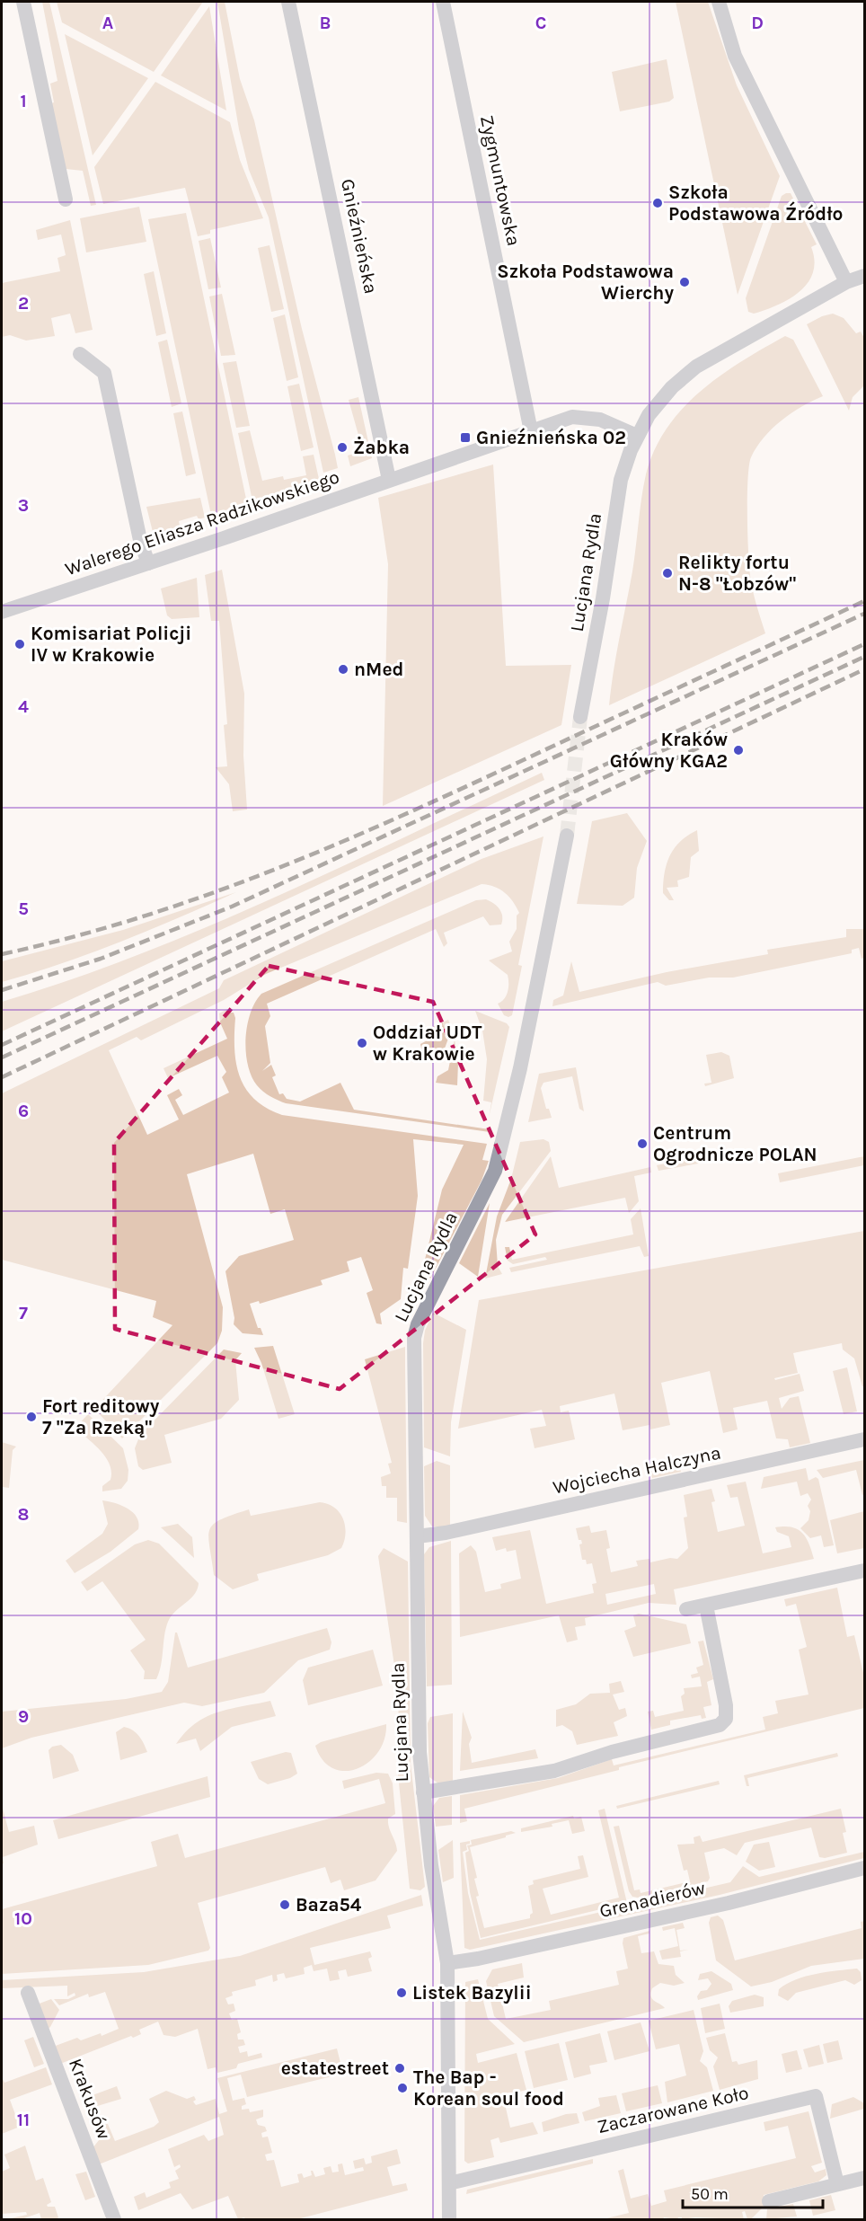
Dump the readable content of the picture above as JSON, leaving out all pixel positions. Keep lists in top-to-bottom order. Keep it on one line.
{"streets":{"street":["Zygmuntowska","Gnieźnieńska","Walerego Eliasza Radzikowskiego","Lucjana Rydla","Wojciecha Halczyna","Grenadierów","Krakusów","Zaczarowane Koło"]},"crossings":[["Zygmuntowska","Walerego Eliasza Radzikowskiego"],["Gnieźnieńska","Walerego Eliasza Radzikowskiego"],["Walerego Eliasza Radzikowskiego","Lucjana Rydla"],["Lucjana Rydla","Wojciecha Halczyna"],["Lucjana Rydla","Grenadierów"],["Lucjana Rydla","Zaczarowane Koło"]],"places":{"other":["Szkoła Podstawowa Źródło","Szkoła Podstawowa Wierchy","Żabka","Relikty fortu N-8 \"Łobzów\"","Komisariat Policji IV w Krakowie","nMed","Kraków Główny KGA2","Oddział UDT w Krakowie","Centrum Ogrodnicze POLAN","Fort reditowy 7 \"Za Rzeką\"","Baza54","Listek Bazylii","estatestreet","The Bap - Korean soul food"],"transit":["Gnieźnieńska 02"]},"scale_bar":"50 m","grid":{"columns":["A","B","C","D"],"rows":["1","2","3","4","5","6","7","8","9","10","11"]}}
